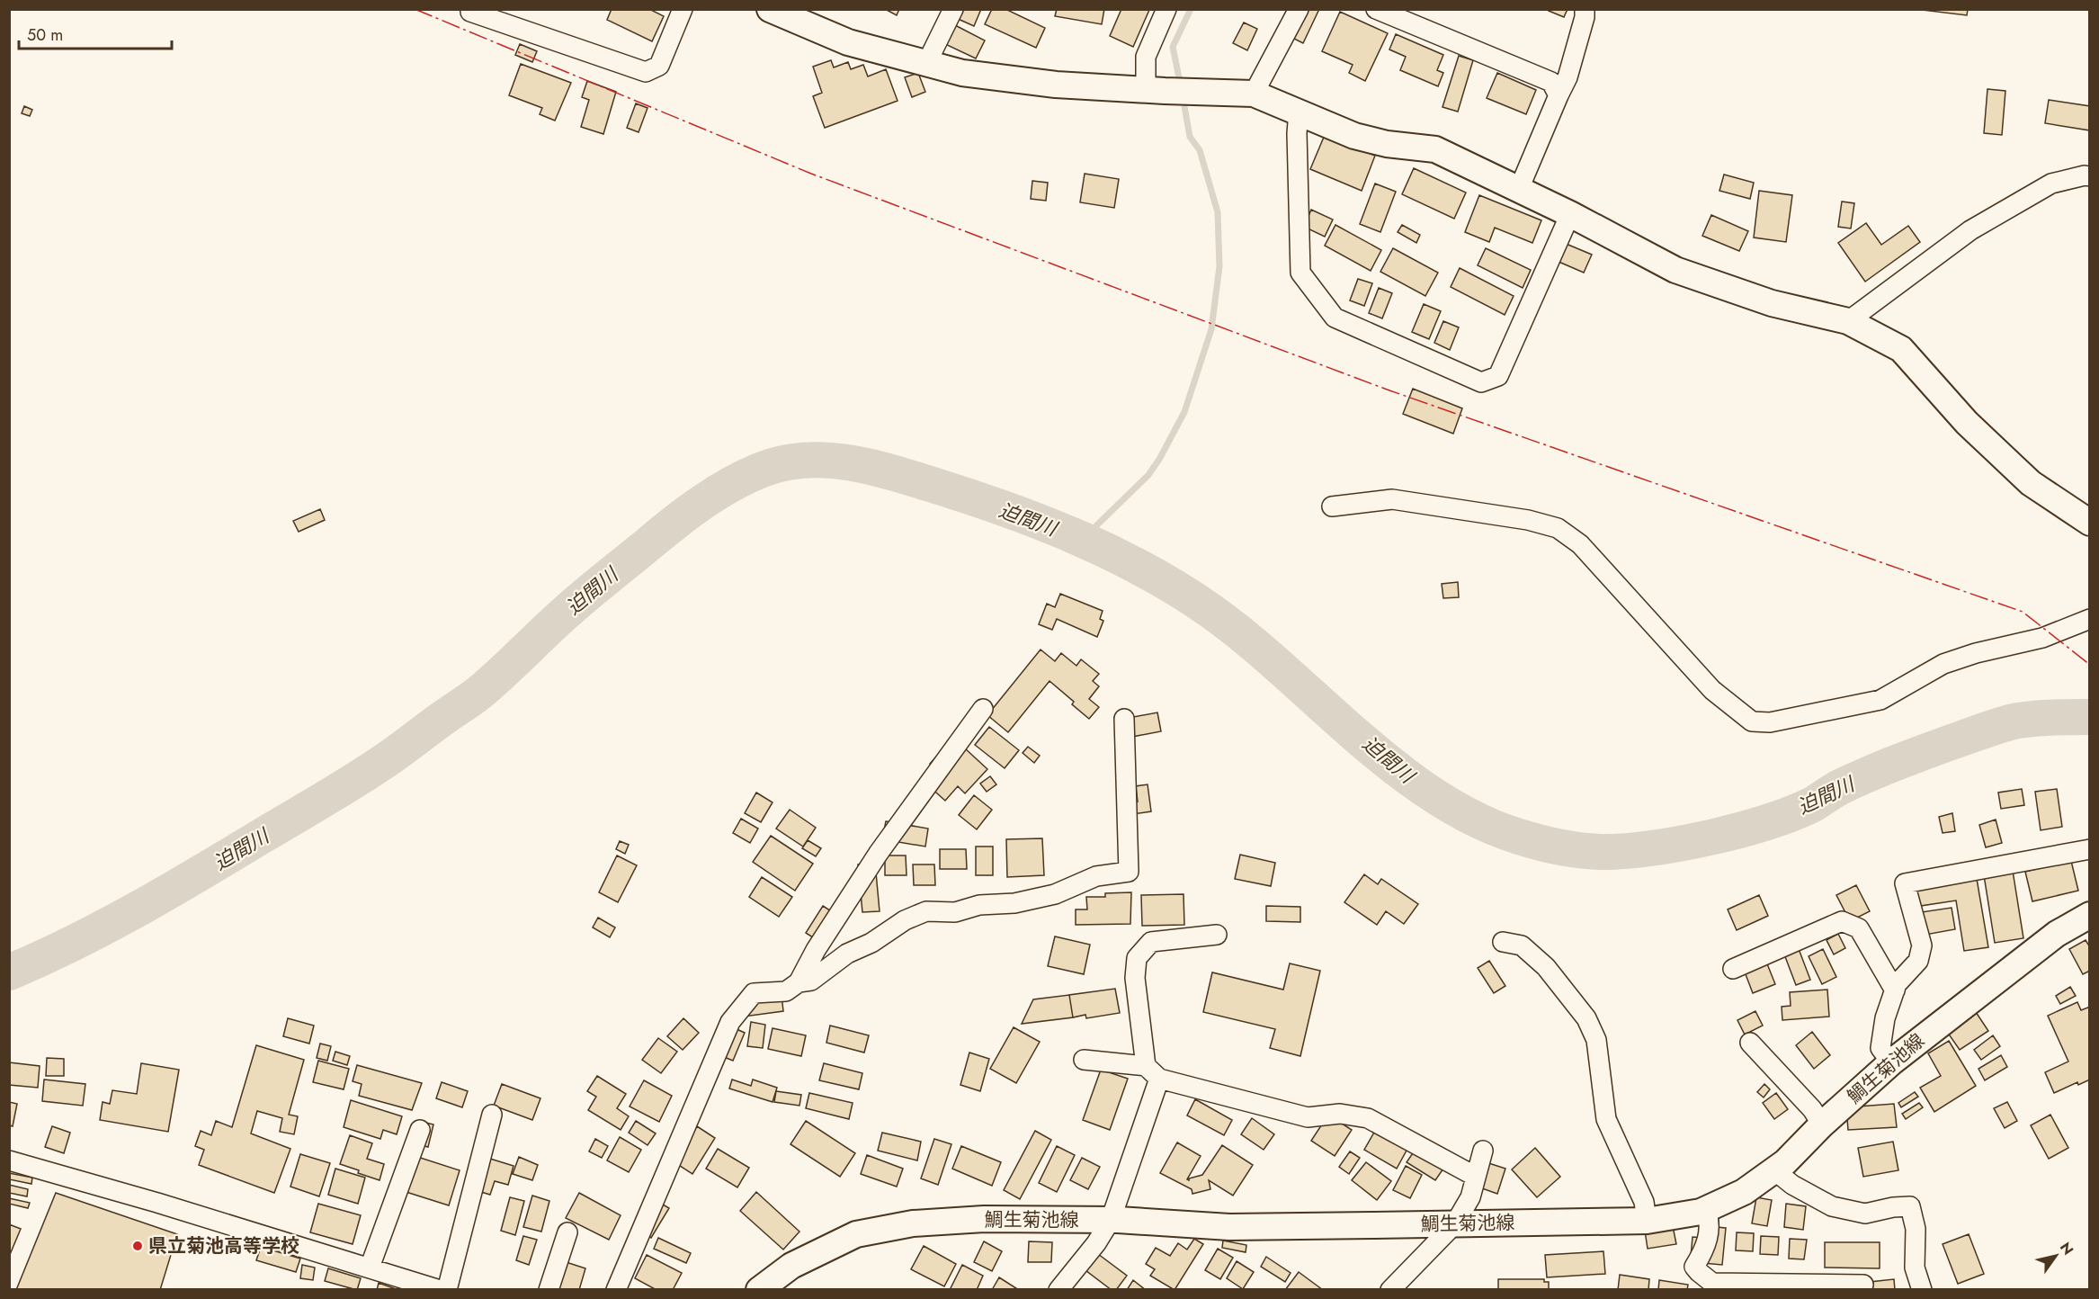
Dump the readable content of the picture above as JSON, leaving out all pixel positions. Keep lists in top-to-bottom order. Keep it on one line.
{"streets":{"main road":["鯛生菊池線"]},"water":["迫間川"],"places":["県立菊池高等学校"],"scale_bar":"50 m","north":"top right"}
